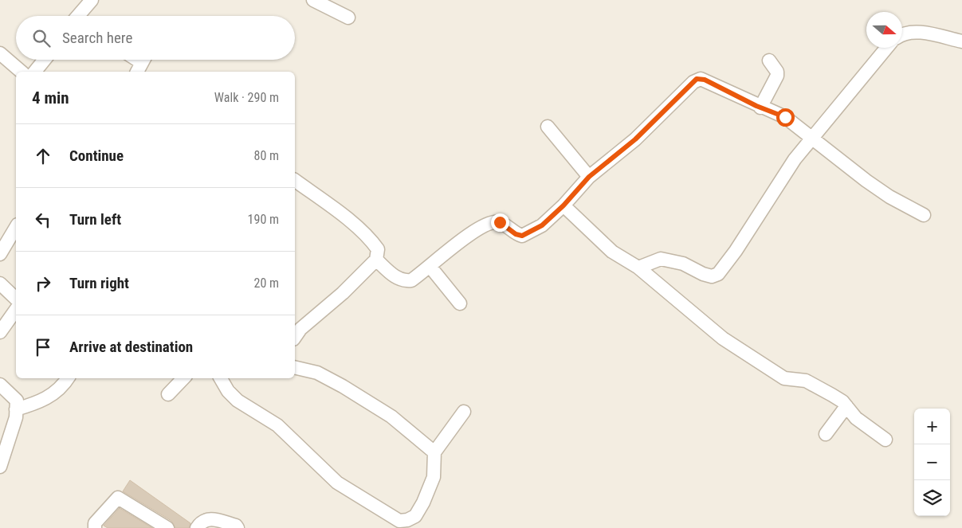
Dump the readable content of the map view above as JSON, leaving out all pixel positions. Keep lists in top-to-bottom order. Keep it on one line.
{"north":"right","page":{"search":"Search here","heading":["4 min","Walk · 290 m"],"list":[["Continue","80 m"],["Turn left","190 m"],["Turn right","20 m"],"Arrive at destination"],"map_buttons":["+","−"]}}
